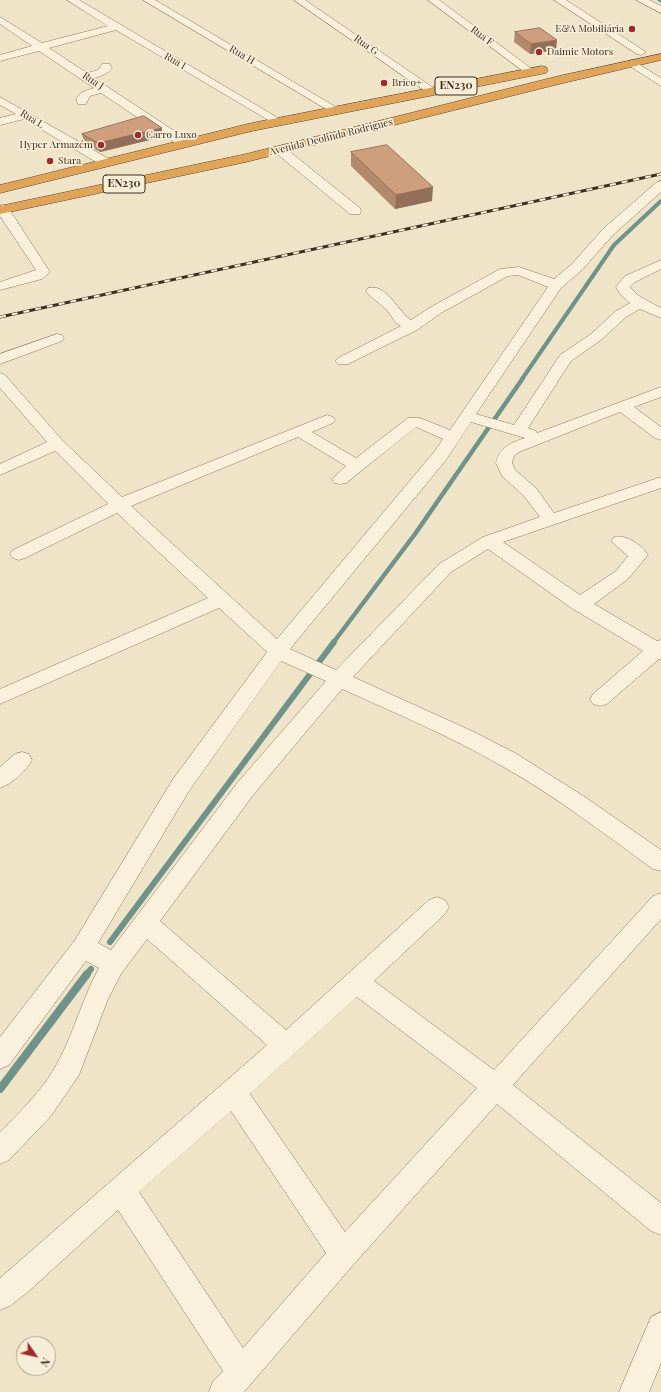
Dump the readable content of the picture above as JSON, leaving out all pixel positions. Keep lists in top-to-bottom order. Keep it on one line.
{"streets":{"highway":["EN230","Avenida Deolinda Rodrigues"],"street":["Rua F","Rua G","Rua H","Rua I","Rua J","Rua L"]},"crossings":[["Rua F","Avenida Deolinda Rodrigues"],["Rua G","Avenida Deolinda Rodrigues"],["Rua H","Avenida Deolinda Rodrigues"],["Rua I","Avenida Deolinda Rodrigues"],["Rua J","Avenida Deolinda Rodrigues"],["Rua L","Avenida Deolinda Rodrigues"]],"places":["E&A Mobiliária","Daimic Motors","Brico+","Carro Luxo","Hyper Armazém","Stara"],"north":"bottom right"}
